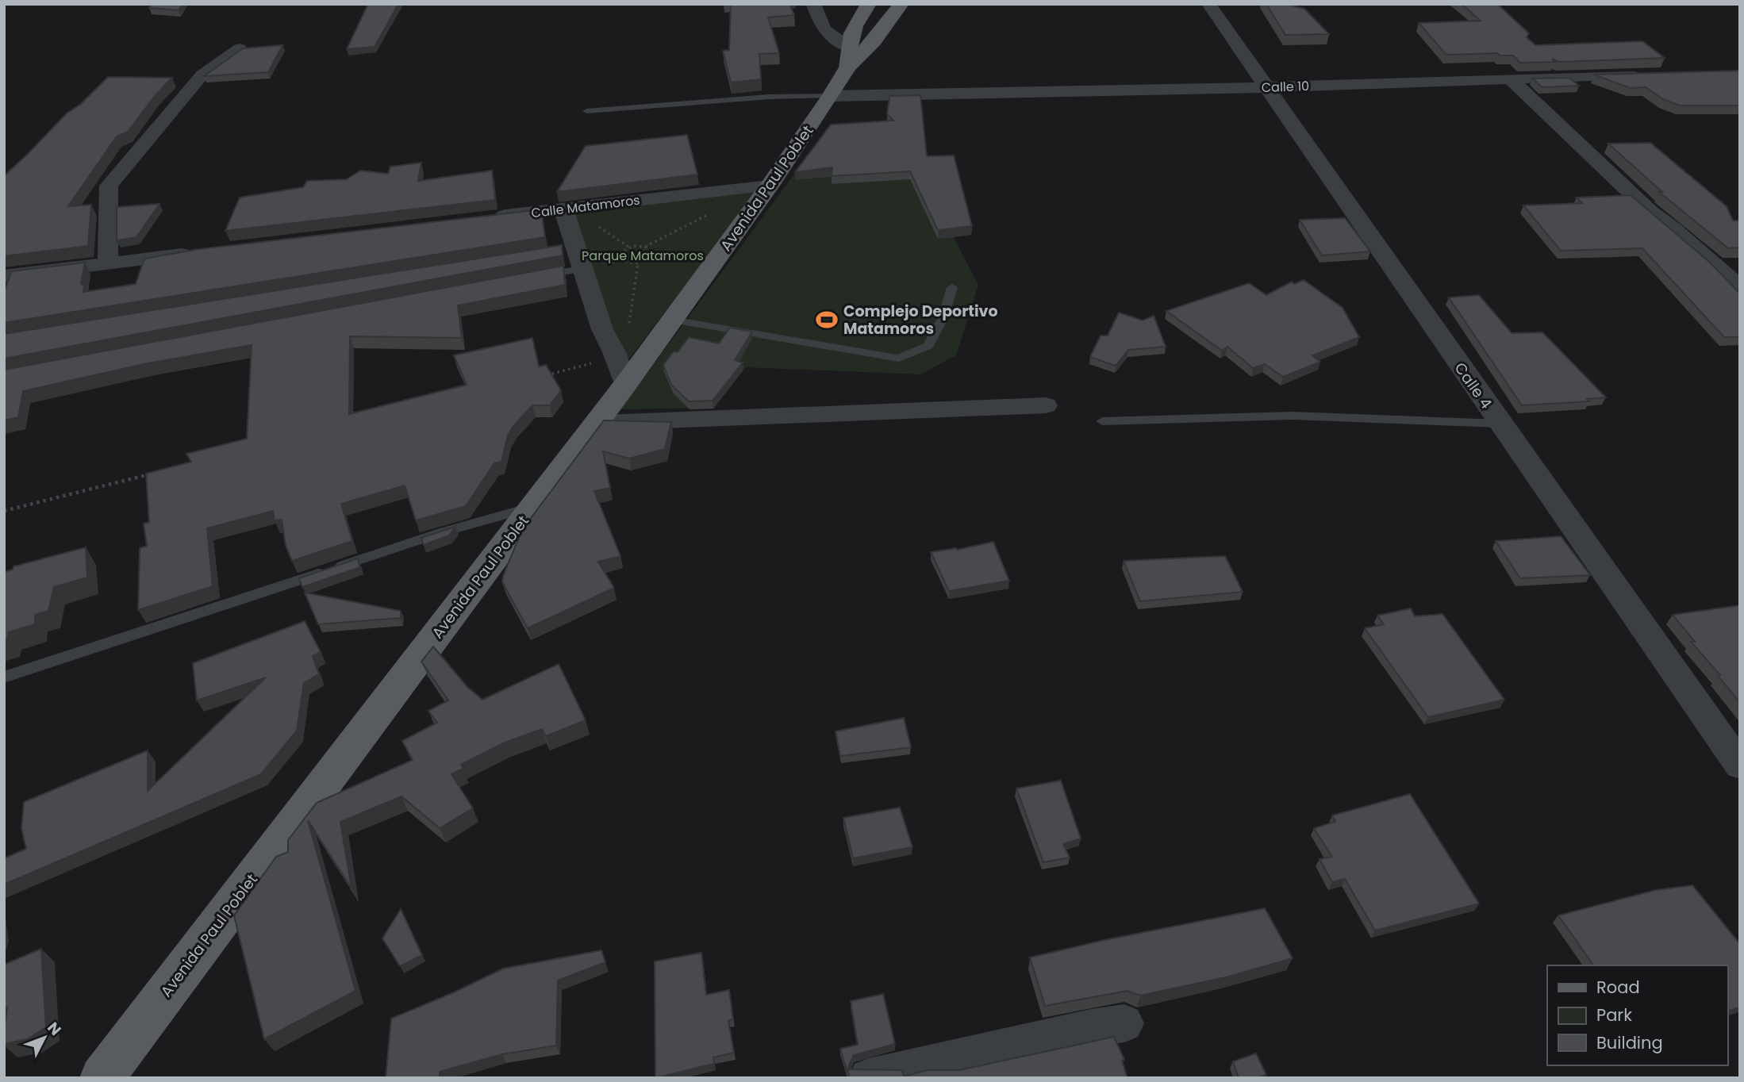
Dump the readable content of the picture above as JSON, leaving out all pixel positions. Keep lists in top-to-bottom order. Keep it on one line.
{"streets":{"main road":["Avenida Paul Poblet"],"street":["Calle 10","Calle Matamoros","Calle 4"]},"crossings":[["Calle 10","Avenida Paul Poblet"],["Calle 10","Calle 4"],["Avenida Paul Poblet","Calle Matamoros"]],"parks":["Parque Matamoros"],"places":{"sports":["Complejo Deportivo Matamoros"]},"legend":["Road","Park","Building"],"north":"top right"}
